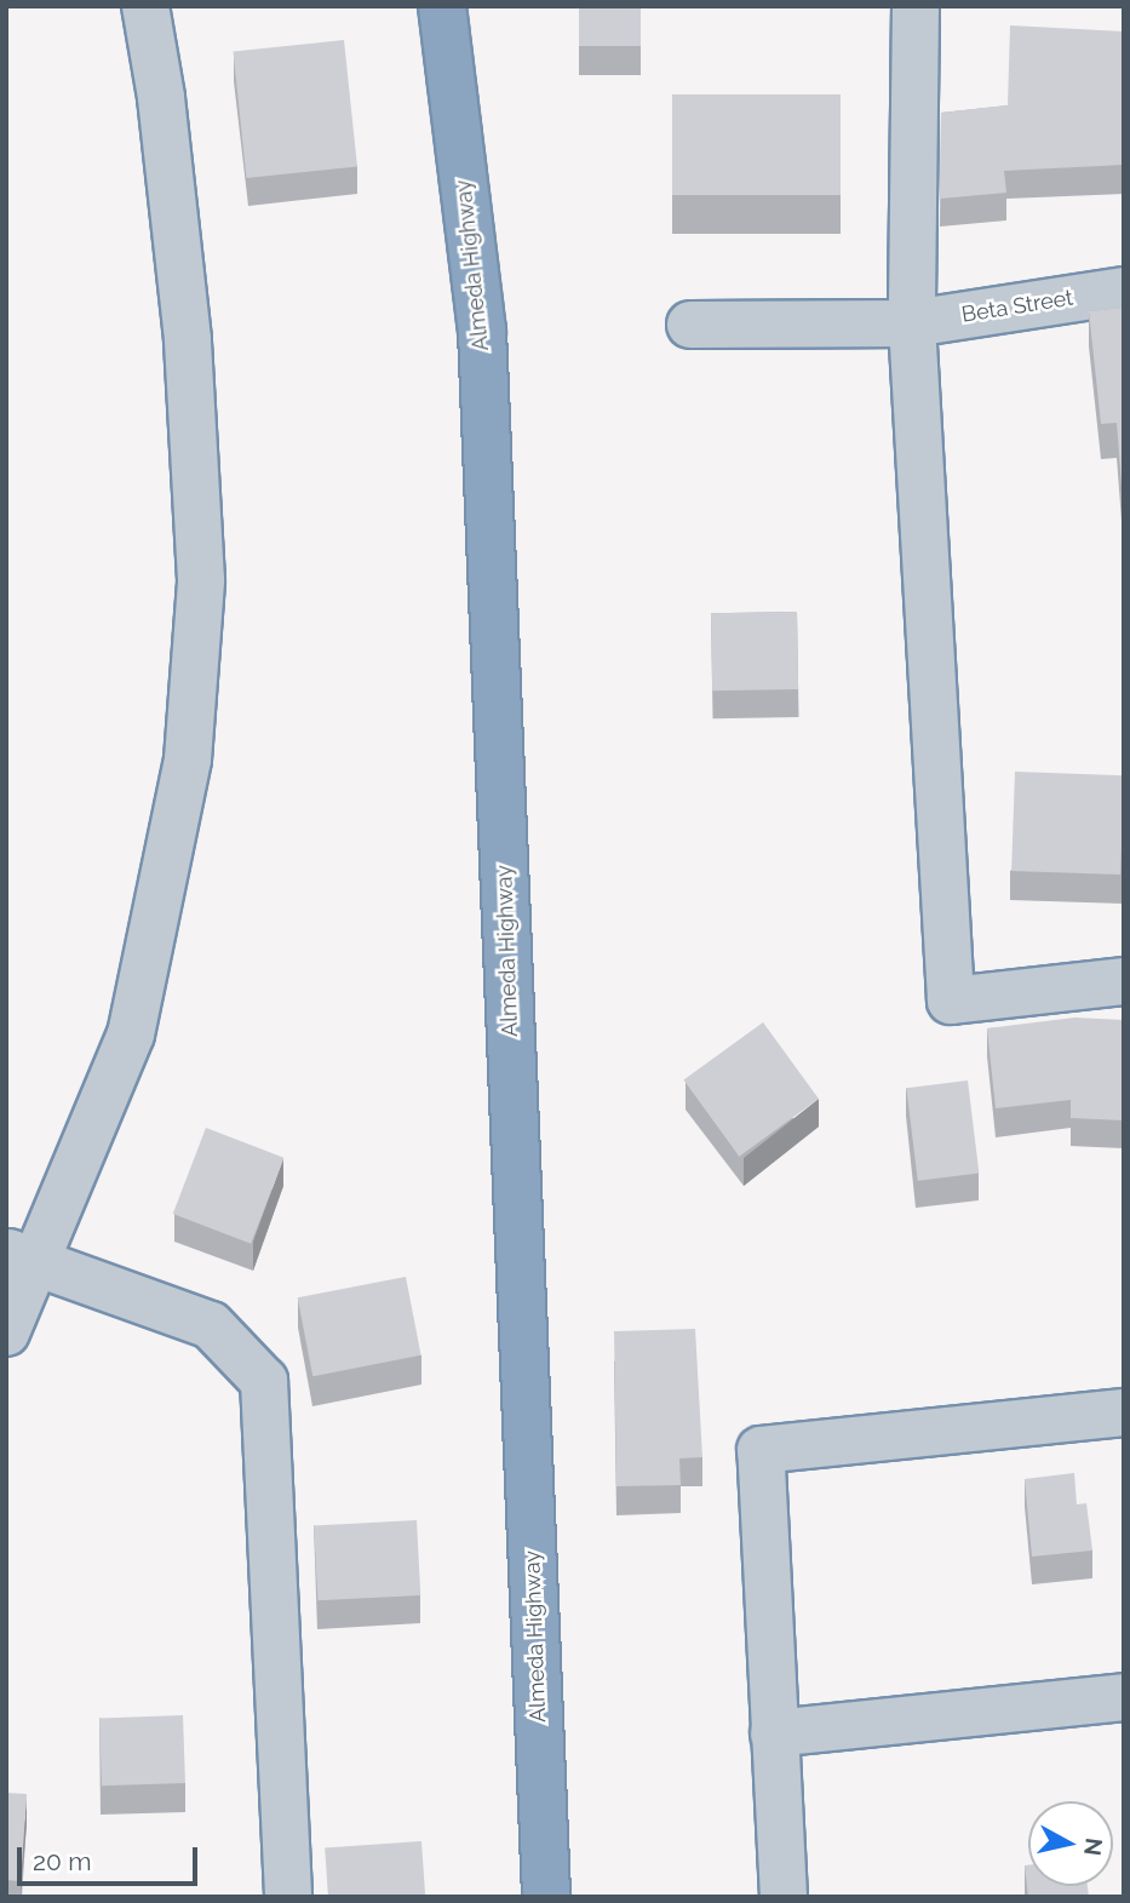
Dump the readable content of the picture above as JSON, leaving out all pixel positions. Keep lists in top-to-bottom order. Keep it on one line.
{"streets":{"highway":["Almeda Highway"],"street":["Beta Street"]},"scale_bar":"20 m","north":"right"}
